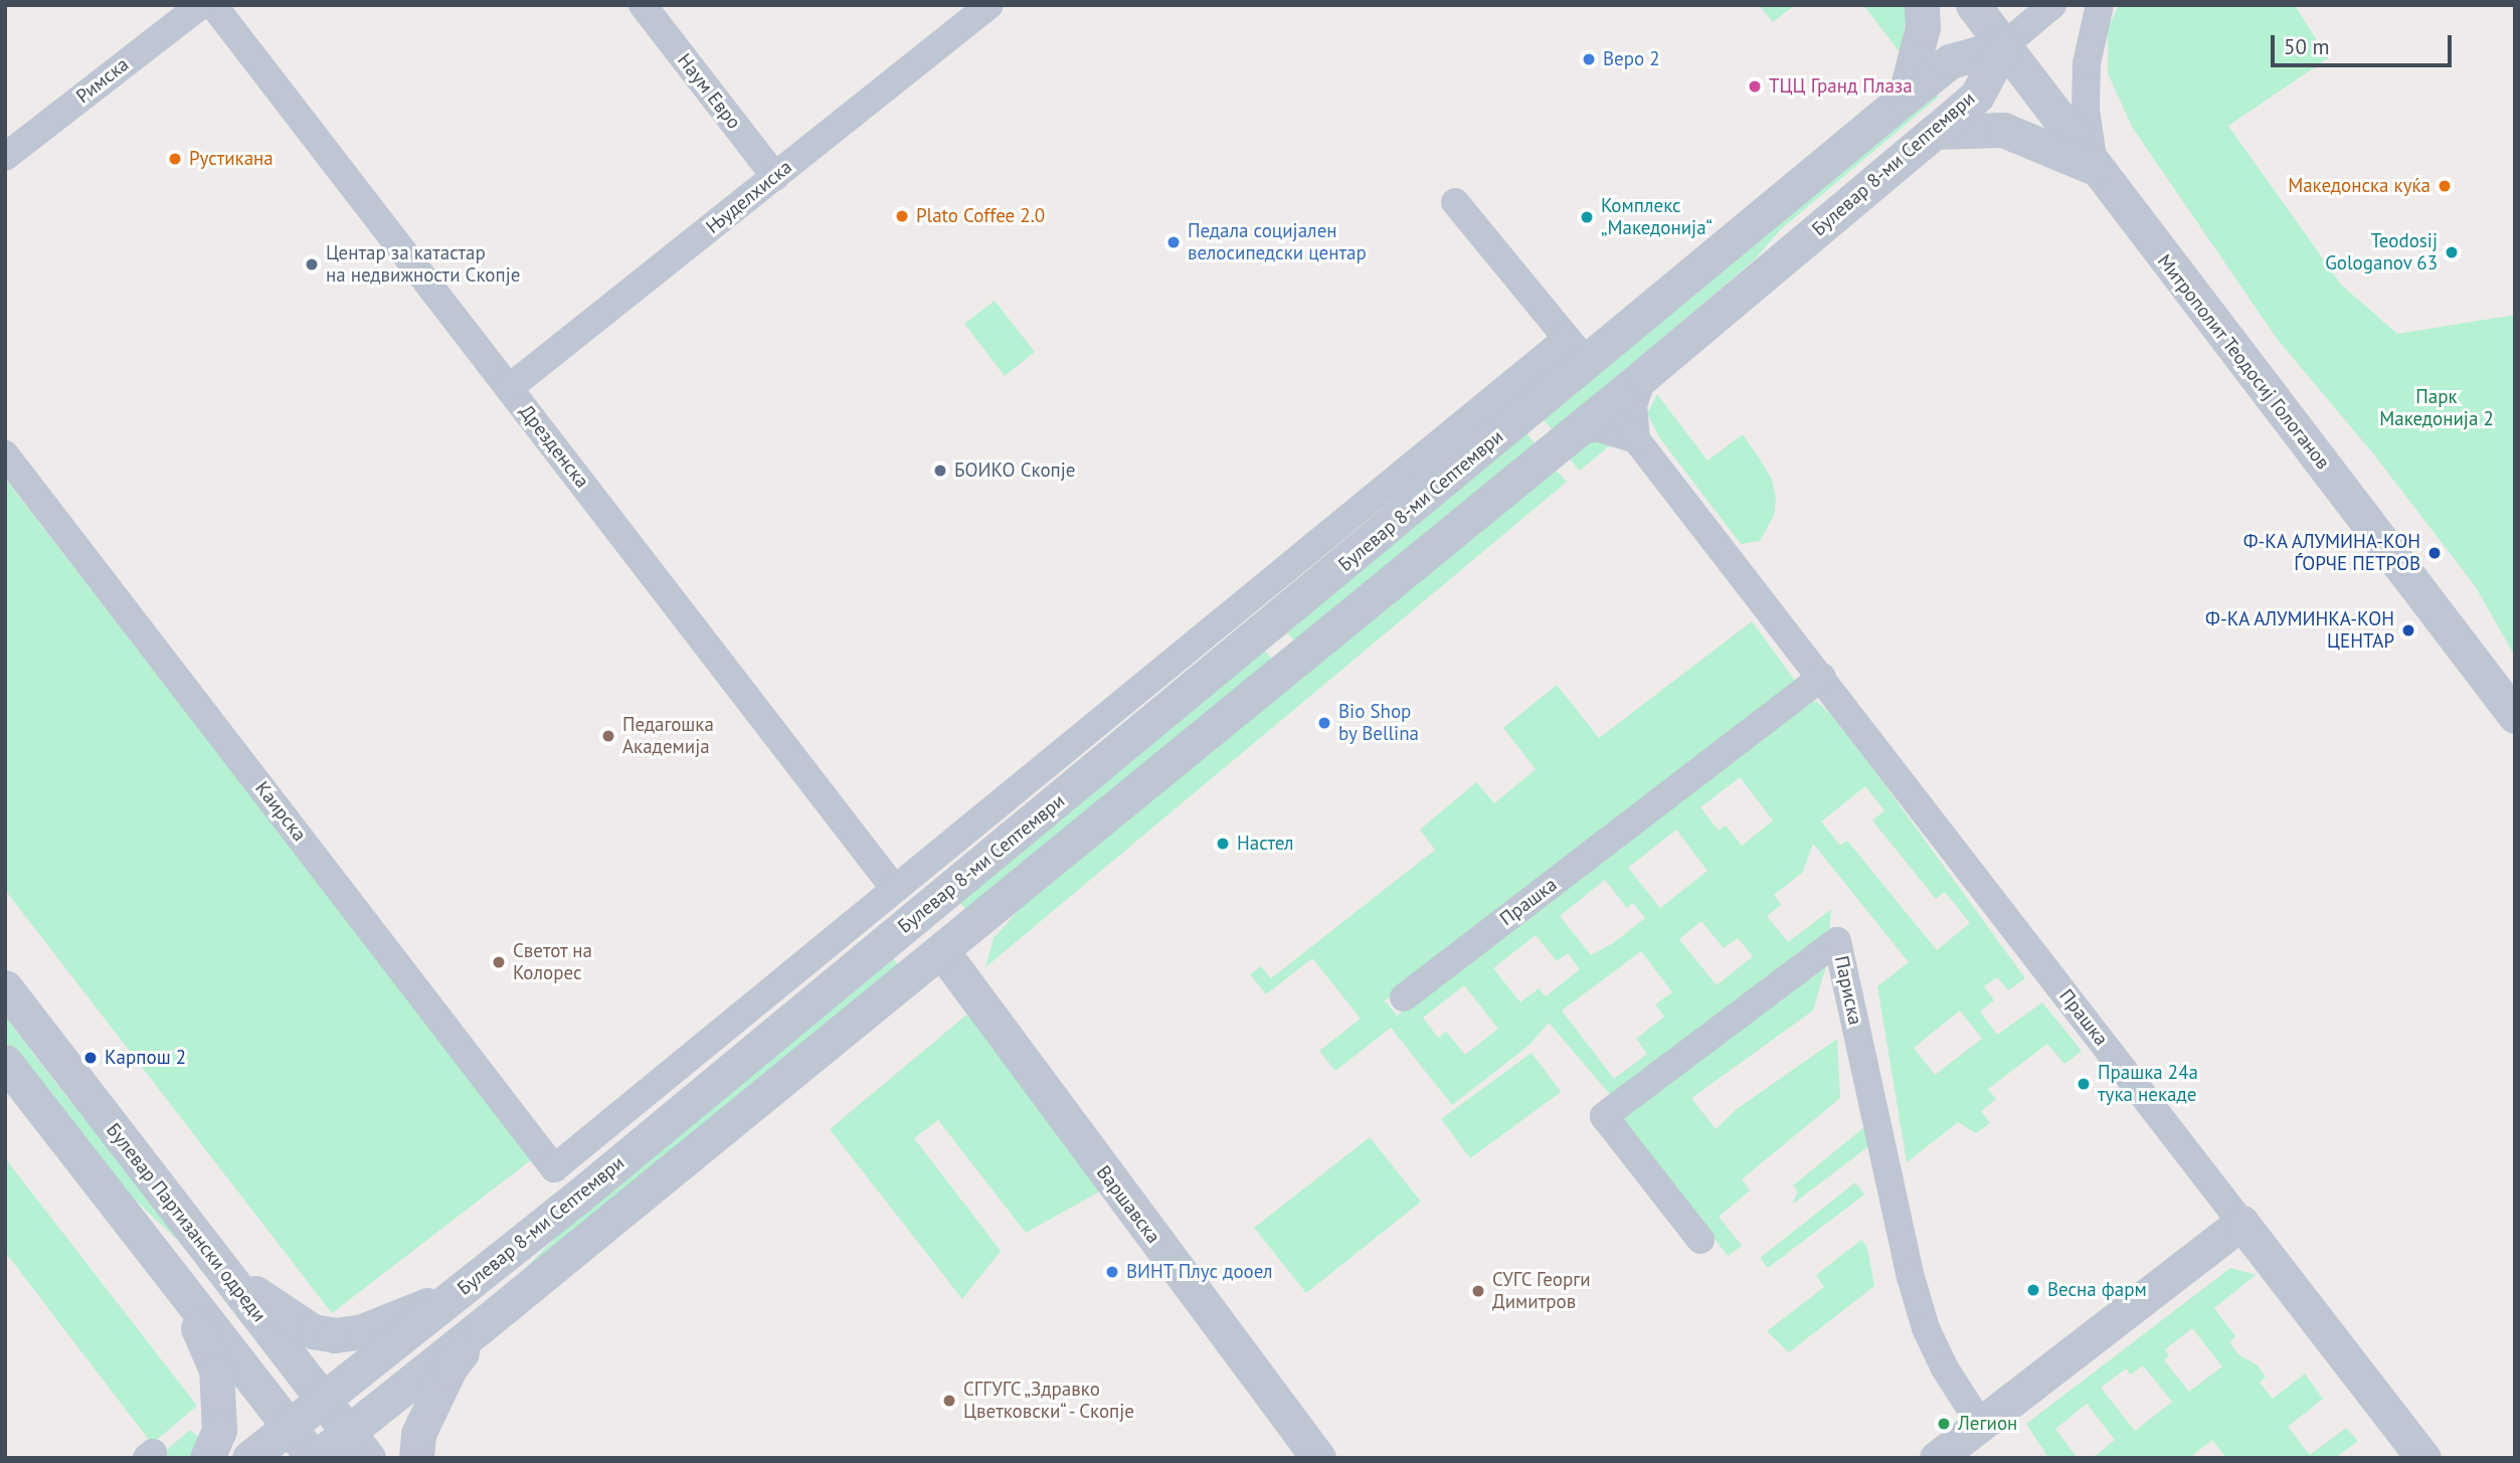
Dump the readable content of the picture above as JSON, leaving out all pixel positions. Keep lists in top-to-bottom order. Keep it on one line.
{"streets":{"street":["Римска","Наум Евро","Булевар 8-ми Септември","Њуделхиска","Митрополит Теодосиј Гологанов","Дрезденска","Каирска","Прашка","Париска","Варшавска","Булевар Партизански одреди"]},"crossings":[["Наум Евро","Њуделхиска"],["Булевар 8-ми Септември","Митрополит Теодосиј Гологанов"],["Булевар 8-ми Септември","Варшавска"],["Булевар 8-ми Септември","Булевар Партизански одреди"],["Њуделхиска","Дрезденска"]],"parks":["Парк Македонија 2"],"places":["Веро 2","ТЦЦ Гранд Плаза","Рустикана","Македонска куќа","Plato Coffee 2.0","Комплекс „Македонија“","Педала социјален велосипедски центар","Teodosij Gologanov 63","Центар за катастар на недвижности Скопје","БОИКО Скопје","Ф-КА АЛУМИНА-КОН ЃОРЧЕ ПЕТРОВ","Ф-КА АЛУМИНКА-КОН ЦЕНТАР","Bio Shop by Bellina","Педагошка Академија","Настел","Светот на Колорес","Карпош 2","Прашка 24а тука некаде","ВИНТ Плус дооел","Весна фарм","СУГС Георги Димитров","СГГУГС „Здравко Цветковски“ - Скопје","Легион"],"scale_bar":"50 m"}
